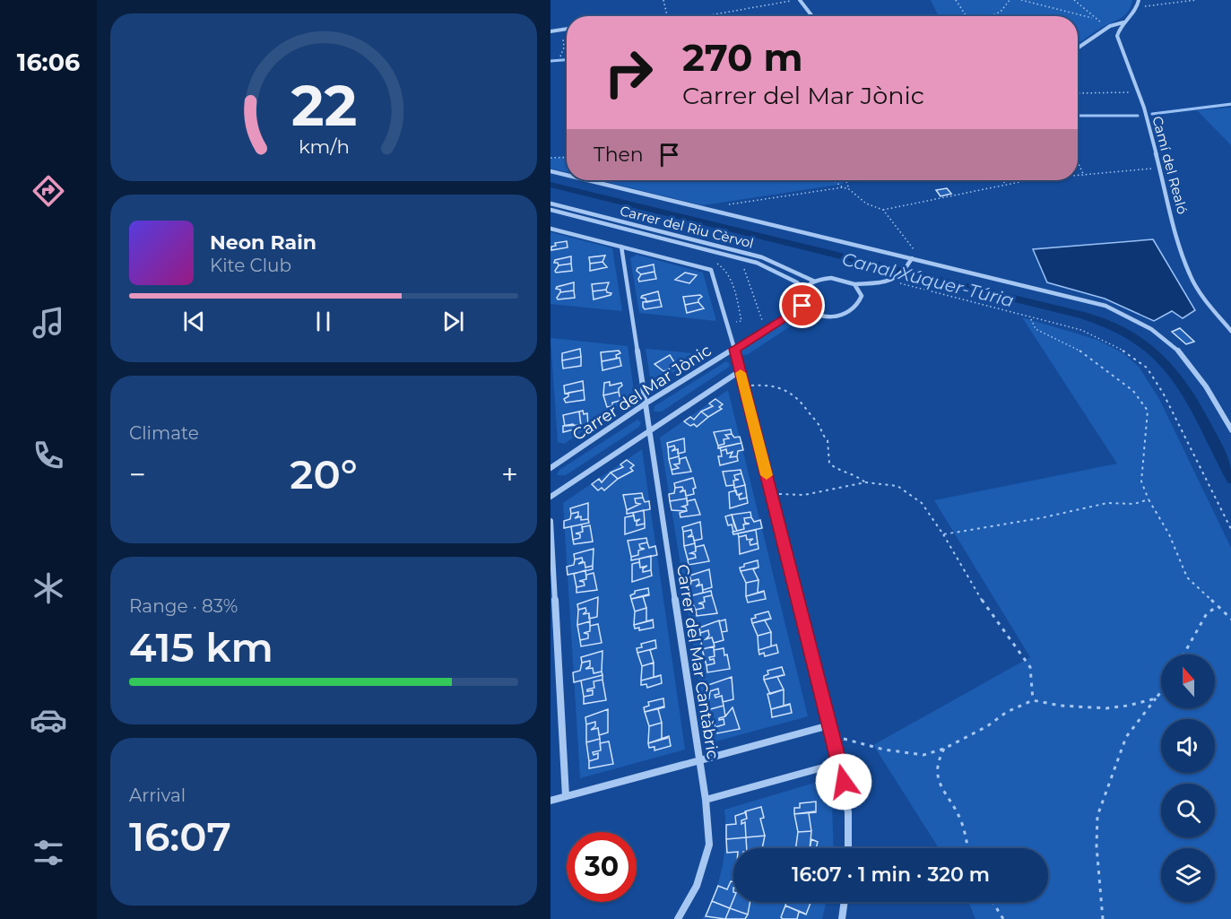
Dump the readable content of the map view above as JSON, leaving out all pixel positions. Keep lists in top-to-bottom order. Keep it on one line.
{"streets":{"street":["Camí del Realó","Carrer del Riu Cèrvol","Carrer del Mar Jònic","Carrer del Mar Cantàbric"]},"crossings":[["Carrer del Riu Cèrvol","Carrer del Mar Jònic"],["Carrer del Mar Jònic","Carrer del Mar Cantàbric"]],"water":["Canal Xúquer-Túria"],"north":"top","page":{"tabs":"16:06","turn":["270 m","Carrer del Mar Jònic"],"then":"Then","song":["Neon Rain","Kite Club"],"tile":["Climate",["Range · 83%","415 km"],["Arrival","16:07"]],"heat":["−","20°","+"],"limit":"30","trip":"16:07 · 1 min · 320 m","gauge":["22","km/h"]}}
